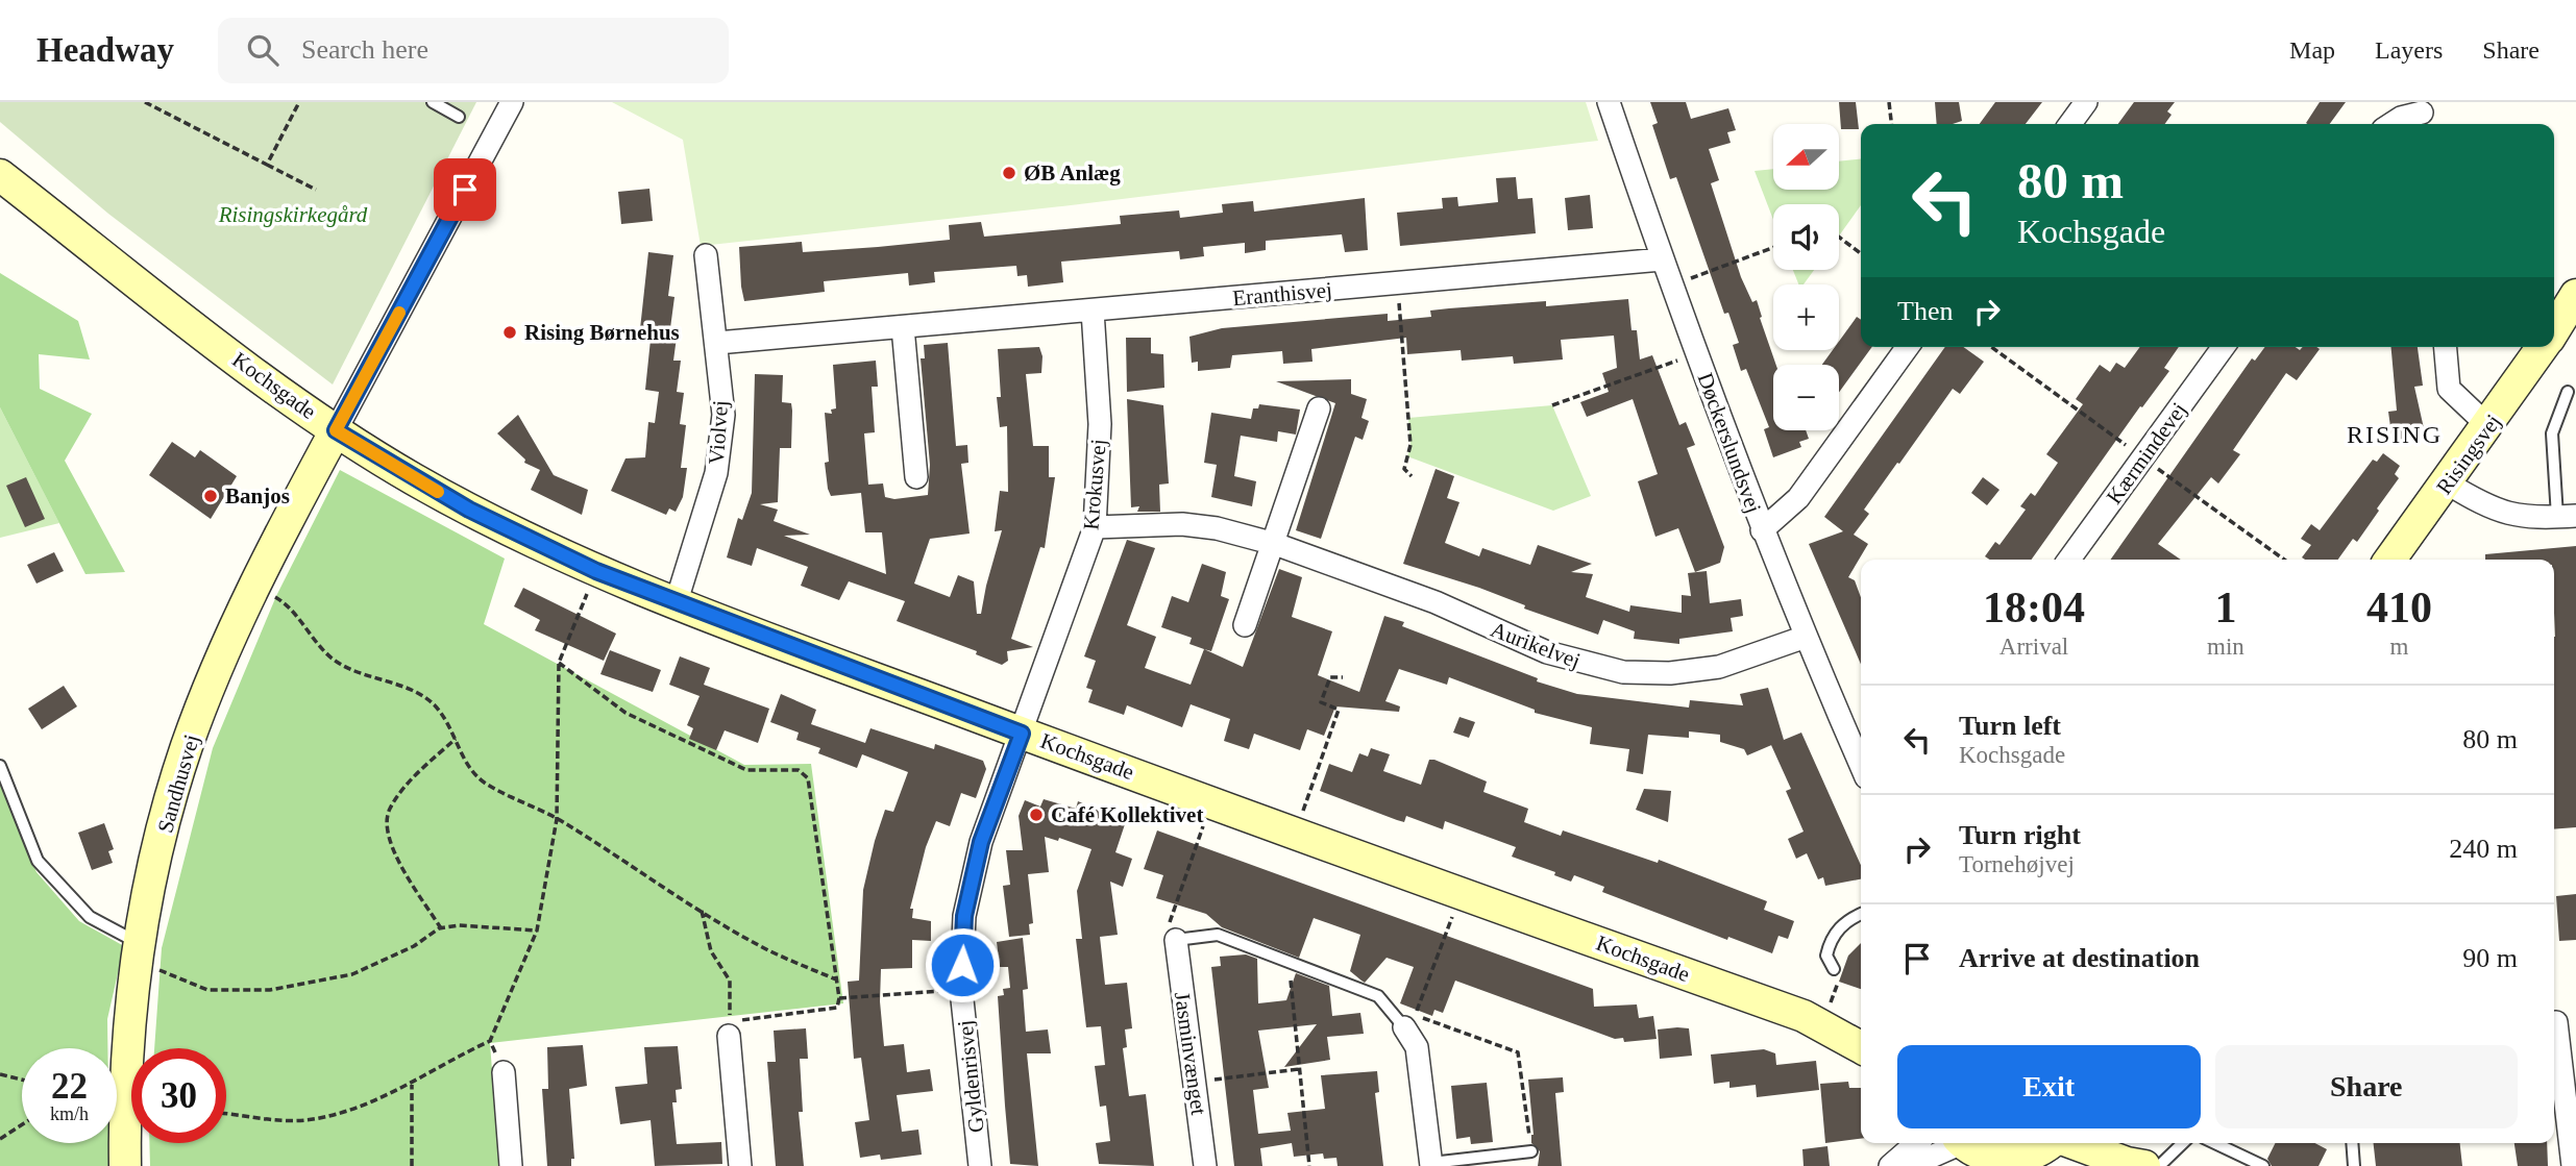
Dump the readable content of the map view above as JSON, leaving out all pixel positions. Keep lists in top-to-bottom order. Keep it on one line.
{"streets":{"street":["Eranthisvej","Kochsgade","Violvej","Døckerslundsvej","Kærmindevej","Risingsvej","Krokusvej","Aurikelvej","Sandhusvej","Jasminvænget","Gyldenrisvej"]},"crossings":[["Eranthisvej","Violvej"],["Eranthisvej","Døckerslundsvej"],["Eranthisvej","Krokusvej"],["Kochsgade","Violvej"],["Kochsgade","Krokusvej"],["Kochsgade","Sandhusvej"],["Kochsgade","Gyldenrisvej"],["Døckerslundsvej","Aurikelvej"],["Krokusvej","Aurikelvej"],["Krokusvej","Gyldenrisvej"]],"districts":["RISING"],"parks":["Risingskirkegård"],"places":["ØB Anlæg","Rising Børnehus","Banjos","Café Kollektivet"],"north":"left","page":{"header":"Headway","search":"Search here","nav":["Map","Layers","Share"],"map_buttons":["+","−"],"turn":["80 m","Kochsgade"],"then":"Then","eta":["18:04","Arrival","1","min","410","m"],"list":[{"name":"Turn left","note":"Kochsgade","value":"80 m"},{"name":"Turn right","note":"Tornehøjvej","value":"240 m"},{"name":"Arrive at destination","value":"90 m"}],"buttons":["Exit","Share"],"speed":"22 km/h","limit":"30"}}
